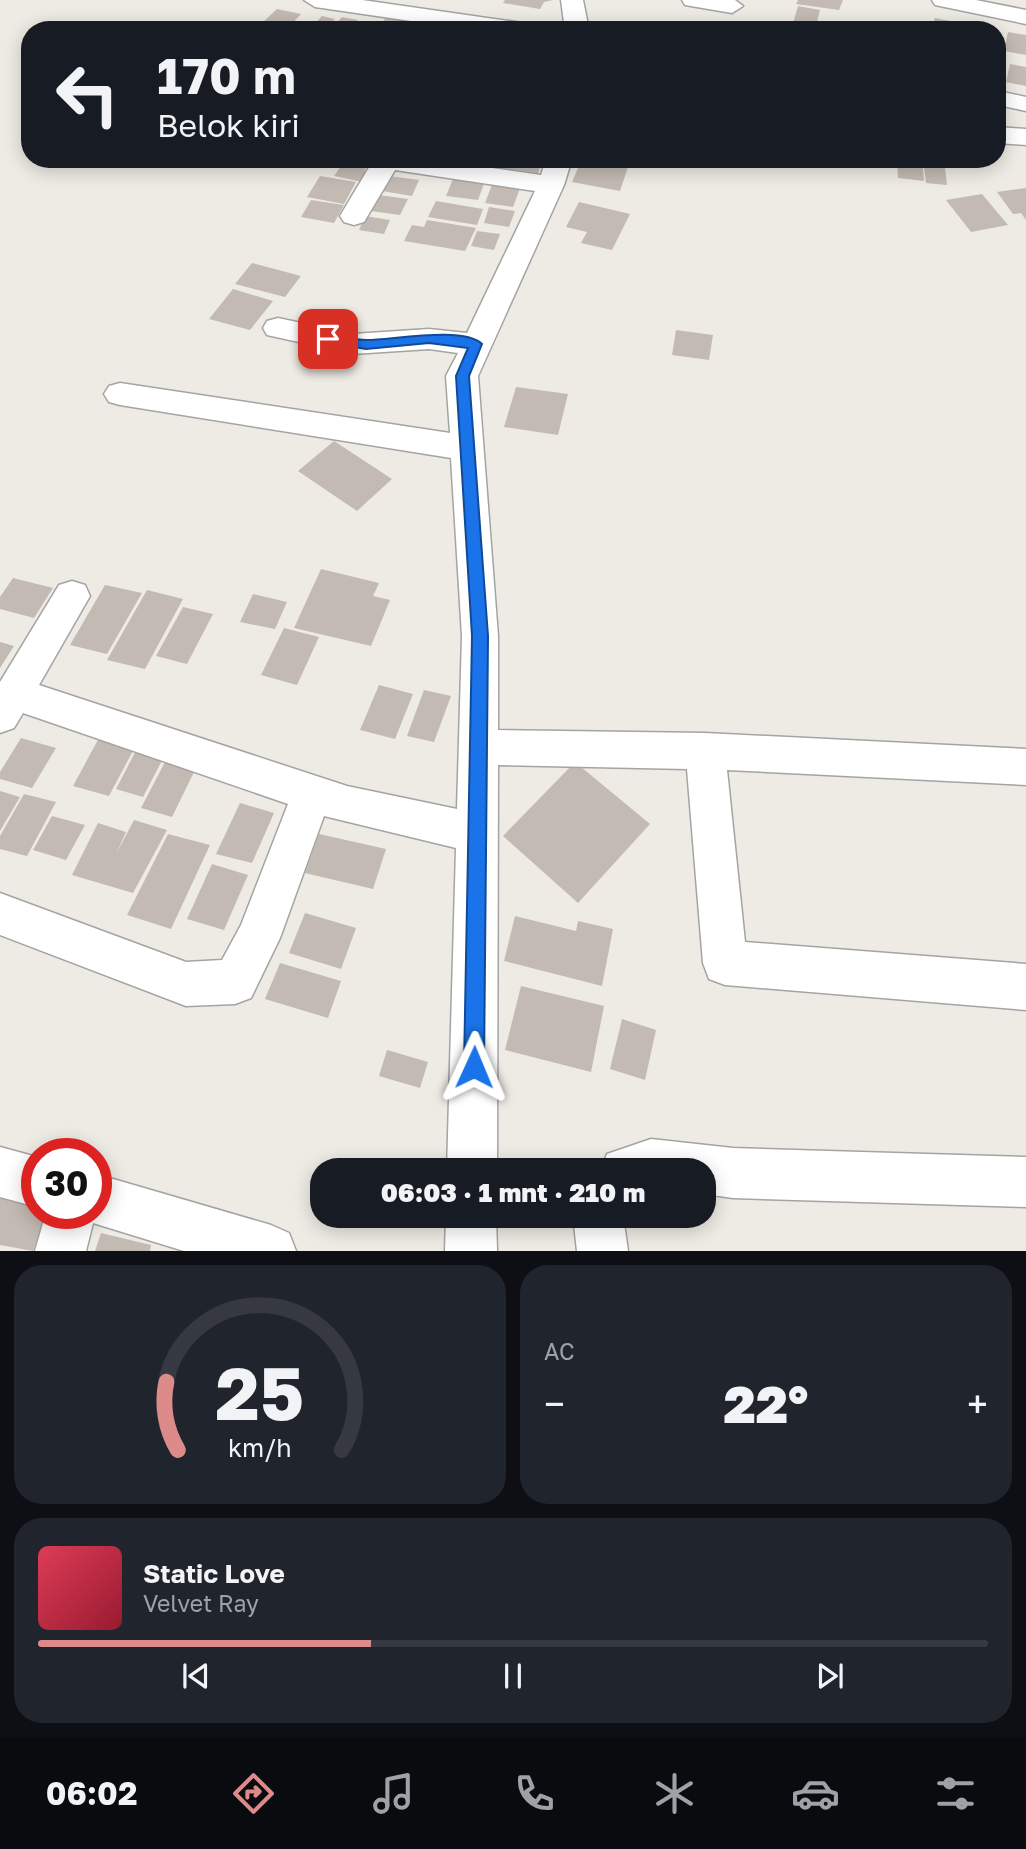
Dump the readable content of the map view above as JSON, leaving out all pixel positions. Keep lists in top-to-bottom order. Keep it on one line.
{"page":{"turn":["170 m","Belok kiri"],"limit":"30","trip":"06:03 · 1 mnt · 210 m","tile":"AC","heat":["−","22°","+"],"song":["Static Love","Velvet Ray"],"tabs":"06:02","gauge":["25","km/h"]}}
